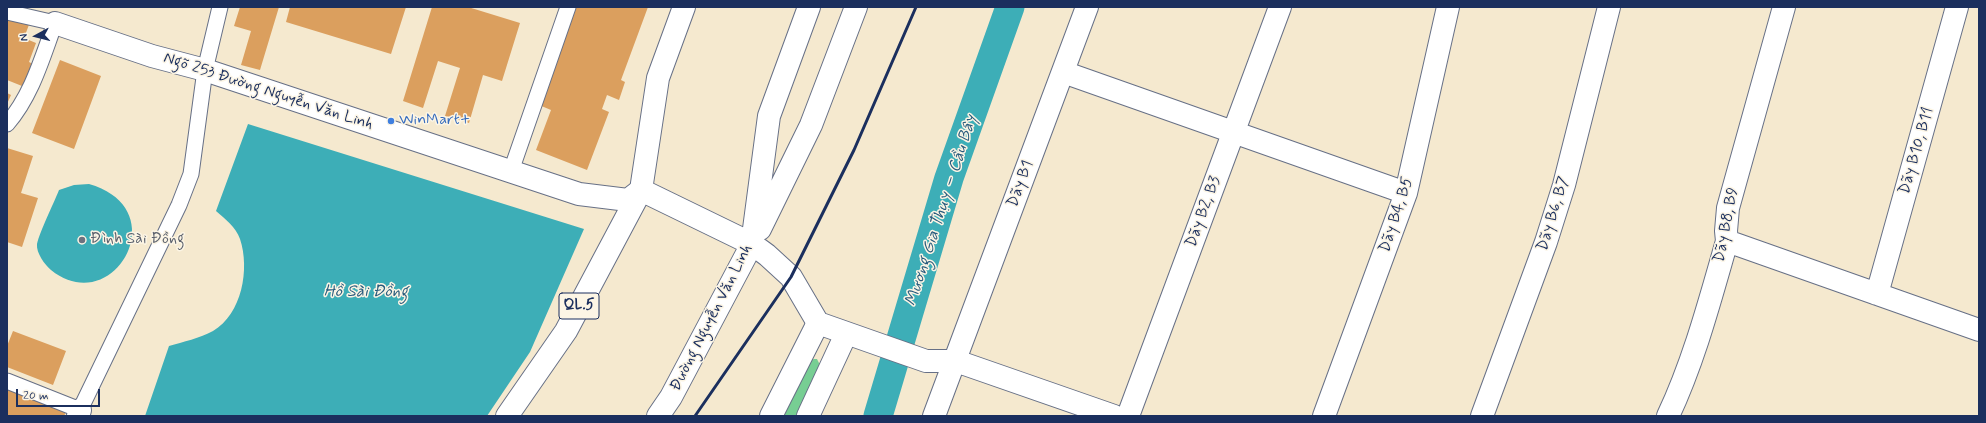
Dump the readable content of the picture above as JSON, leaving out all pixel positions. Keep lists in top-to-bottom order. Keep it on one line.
{"streets":{"main road":["Ngõ 253 Đường Nguyễn Văn Linh","Dãy B10, B11","Dãy B1","Dãy B2, B3","Dãy B6, B7","Dãy B4, B5","Dãy B8, B9","QL.5","Đường Nguyễn Văn Linh"]},"crossings":[["Ngõ 253 Đường Nguyễn Văn Linh","QL.5"]],"water":["Mương Gia Thụy – Cầu Bây","Hồ Sài Đồng"],"places":["WinMart+","Đình Sài Đồng"],"scale_bar":"20 m","north":"left"}
